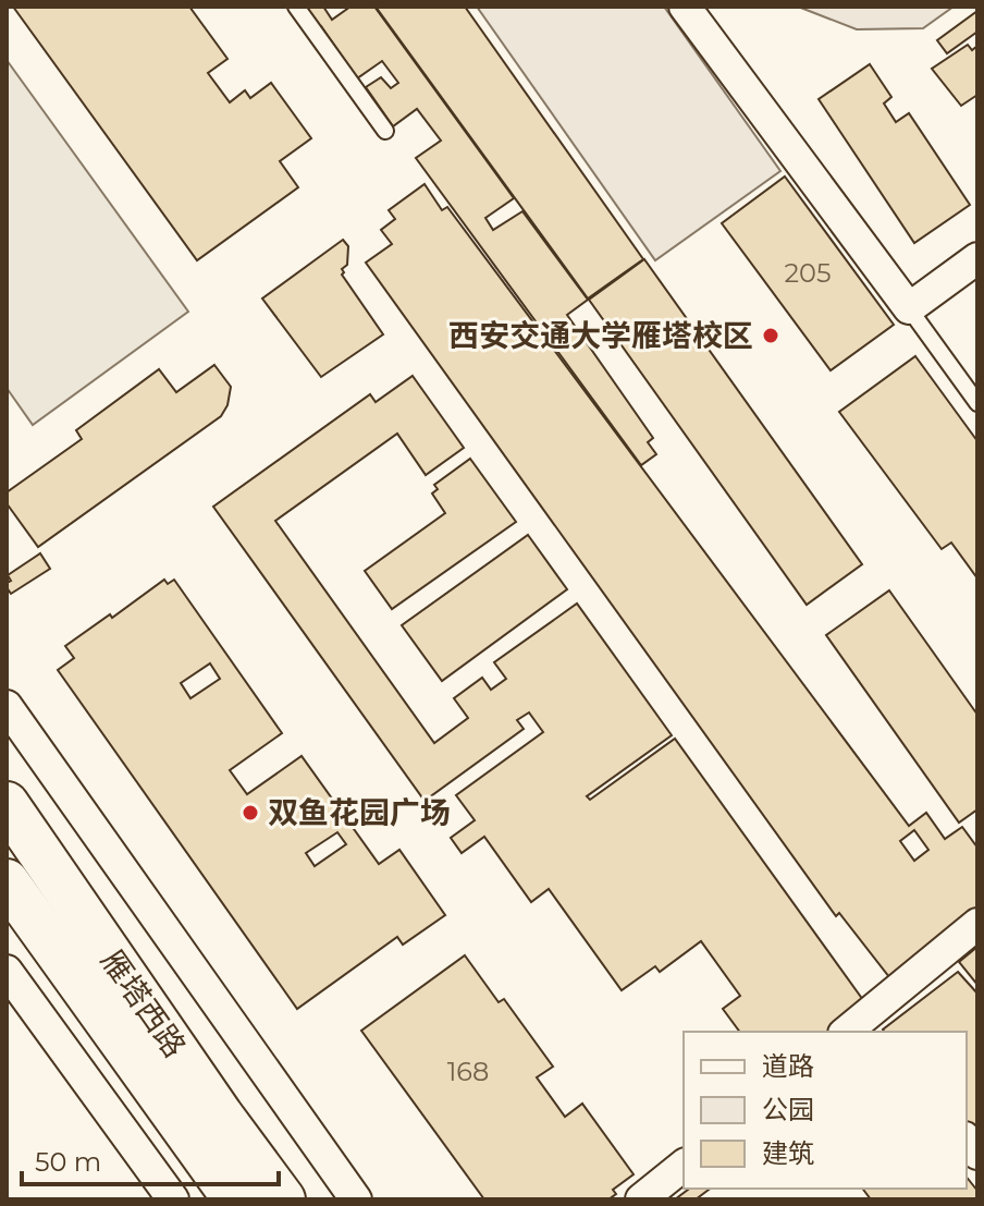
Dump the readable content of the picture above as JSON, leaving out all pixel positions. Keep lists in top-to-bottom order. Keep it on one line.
{"streets":{"main road":["雁塔西路"]},"places":["西安交通大学雁塔校区","双鱼花园广场"],"house_numbers":["205","168"],"legend":["道路","公园","建筑"],"scale_bar":"50 m"}
